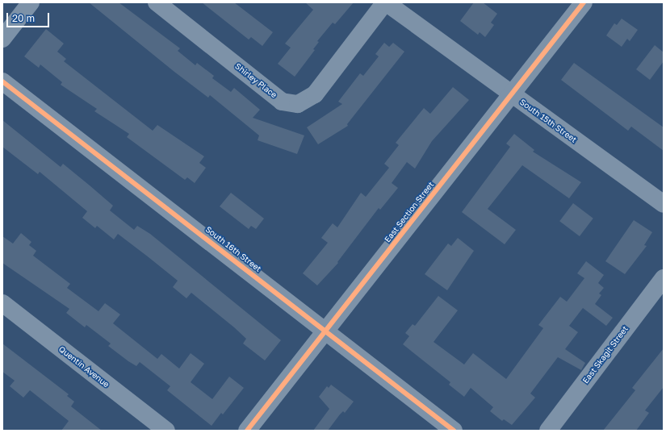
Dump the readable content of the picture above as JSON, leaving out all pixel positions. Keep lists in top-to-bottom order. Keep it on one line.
{"streets":{"street":["Shirley Place","South 15th Street","East Section Street","South 16th Street","East Skagit Street","Quentin Avenue"]},"crossings":[["Shirley Place","South 15th Street"],["South 15th Street","East Section Street"],["East Section Street","South 16th Street"]],"scale_bar":"20 m"}
